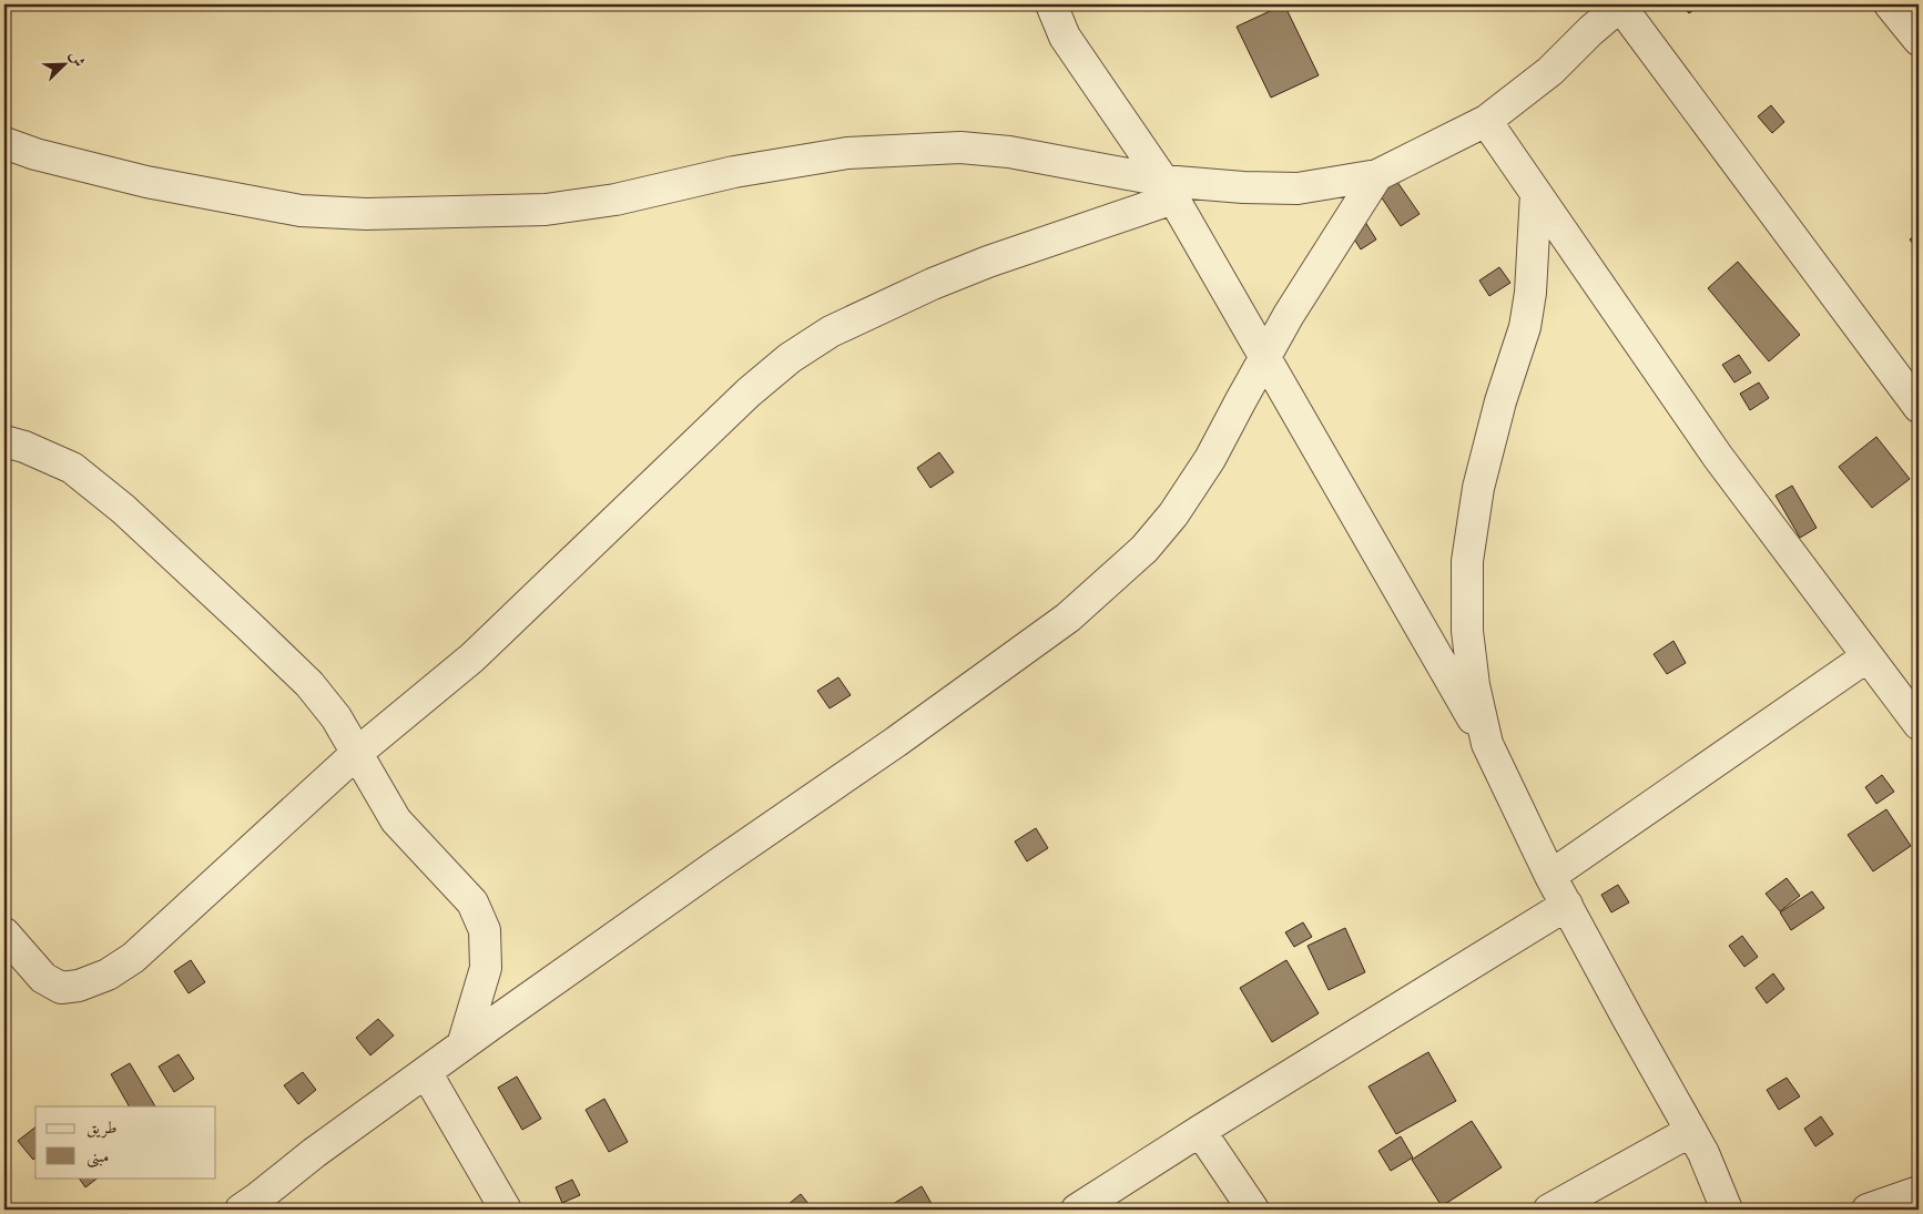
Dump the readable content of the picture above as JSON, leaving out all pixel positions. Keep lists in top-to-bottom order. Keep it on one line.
{"legend":["طريق","مبنى"],"north":"top right"}
